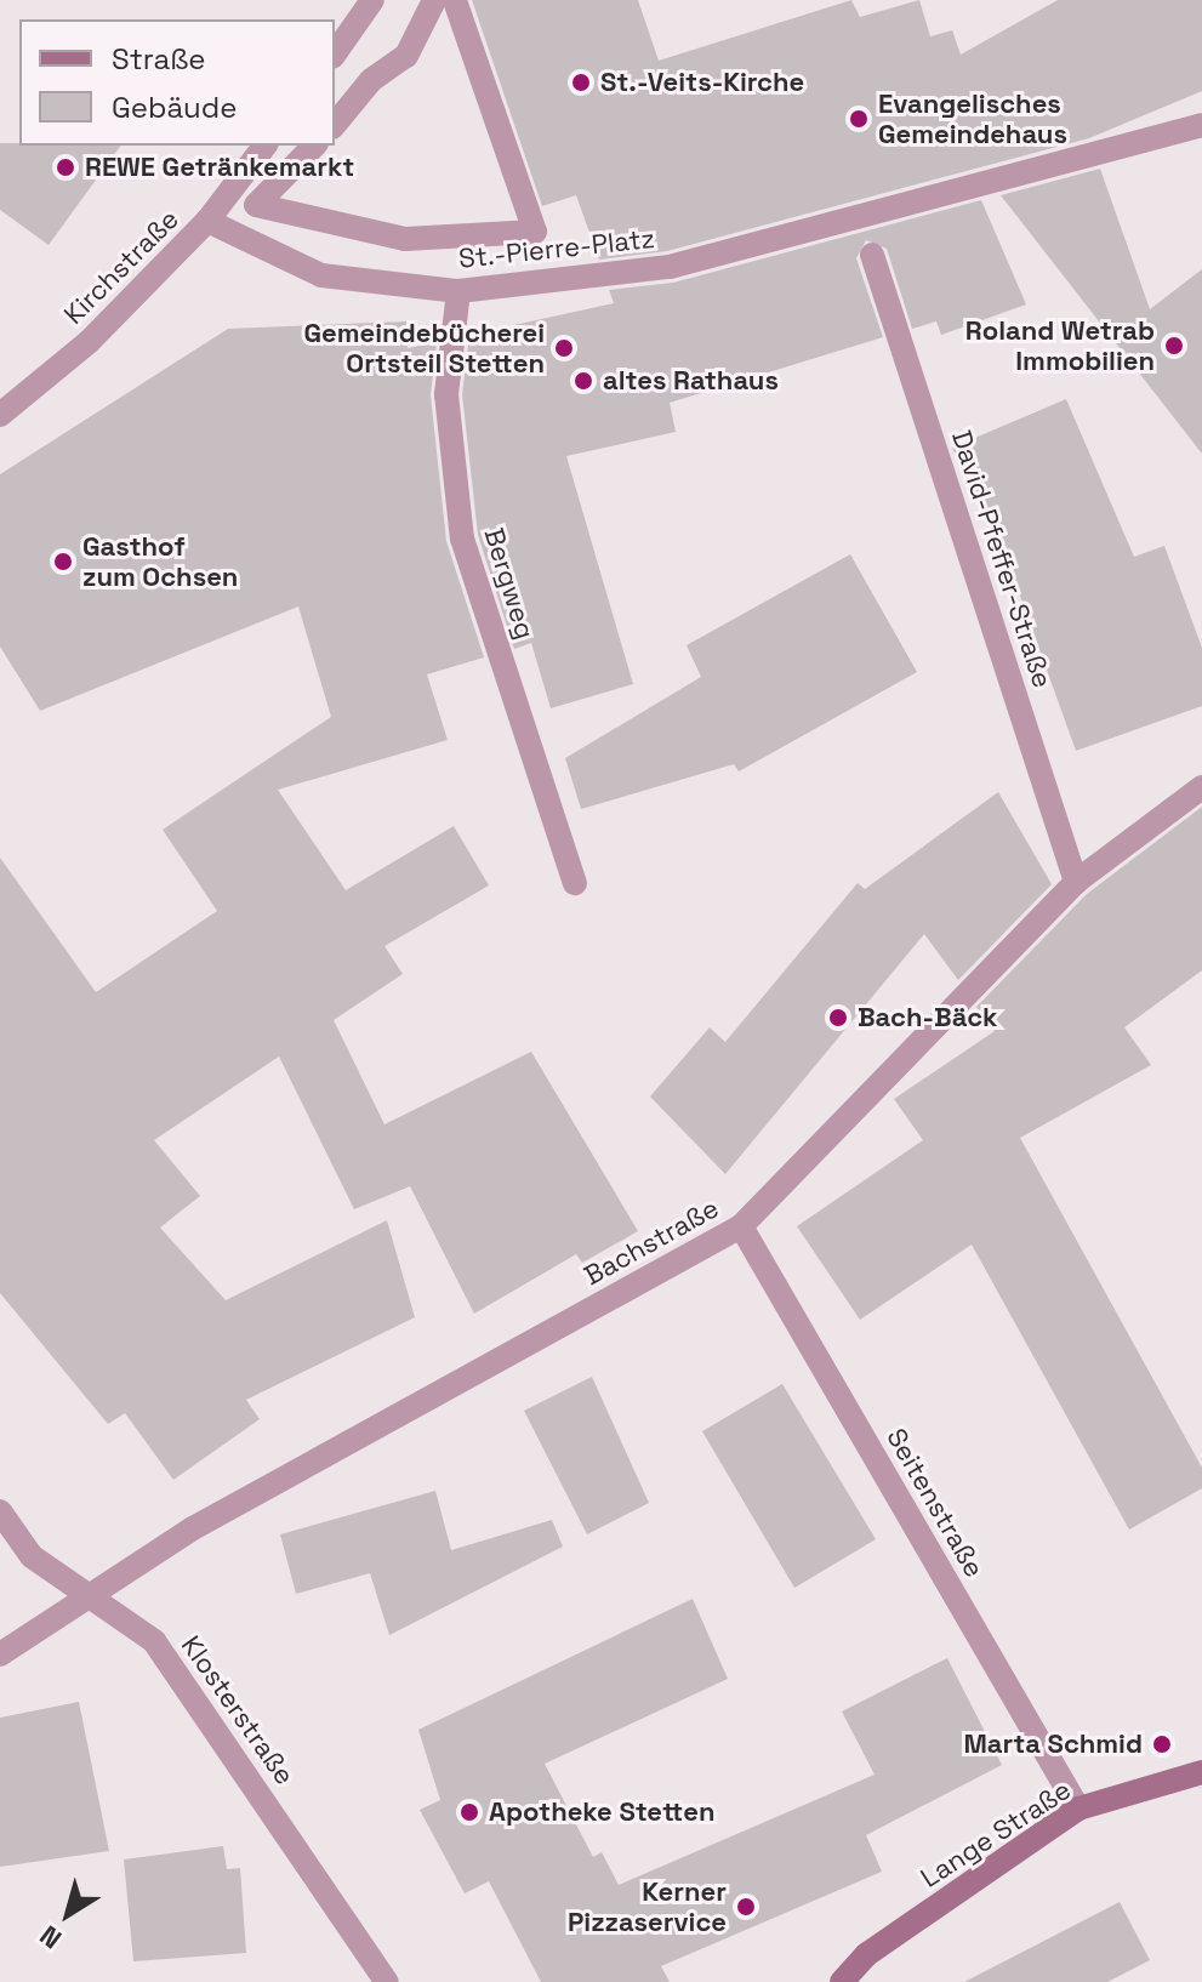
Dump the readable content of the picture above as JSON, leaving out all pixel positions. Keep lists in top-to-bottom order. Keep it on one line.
{"streets":{"main road":["Lange Straße"],"street":["St.-Pierre-Platz","Kirchstraße","David-Pfeffer-Straße","Bergweg","Bachstraße","Seitenstraße","Klosterstraße"]},"crossings":[["St.-Pierre-Platz","Kirchstraße"],["St.-Pierre-Platz","Bergweg"],["David-Pfeffer-Straße","Bachstraße"],["Bachstraße","Seitenstraße"],["Bachstraße","Klosterstraße"],["Seitenstraße","Lange Straße"]],"places":["St.-Veits-Kirche","Evangelisches Gemeindehaus","REWE Getränkemarkt","Roland Wetrab Immobilien","Gemeindebücherei Ortsteil Stetten","altes Rathaus","Gasthof zum Ochsen","Bach-Bäck","Marta Schmid","Apotheke Stetten","Kerner Pizzaservice"],"legend":["Straße","Gebäude"],"north":"bottom left"}
